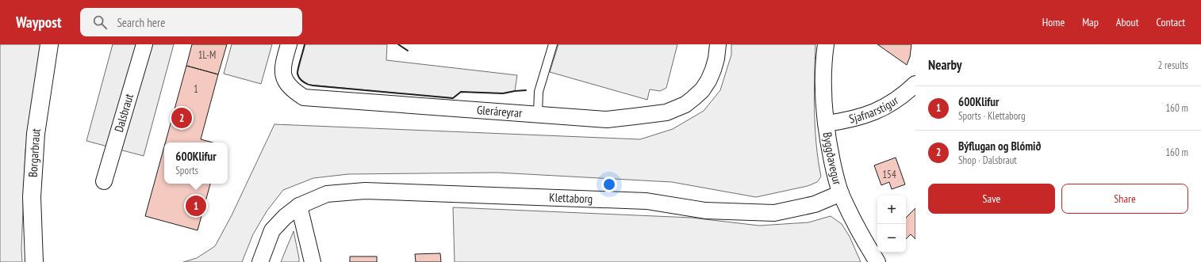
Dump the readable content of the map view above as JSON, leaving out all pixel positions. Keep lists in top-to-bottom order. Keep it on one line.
{"streets":{"street":["Sjafnarstígur","Gleráreyrar","Dalsbraut","Borgarbraut","Byggðavegur","Klettaborg"]},"crossings":[["Sjafnarstígur","Byggðavegur"],["Byggðavegur","Klettaborg"]],"house_numbers":["1L-M","1","154"],"page":{"header":"Waypost","search":"Search here","nav":["Home","Map","About","Contact"],"heading":["Nearby","2 results"],"list":[{"mark":"1","name":"600Klifur","note":"Sports · Klettaborg","value":"160 m"},{"mark":"2","name":"Býflugan og Blómið","note":"Shop · Dalsbraut","value":"160 m"}],"pins":["2","1"],"popup":["600Klifur","Sports"],"buttons":["Save","Share"],"map_buttons":["+","−"]}}
